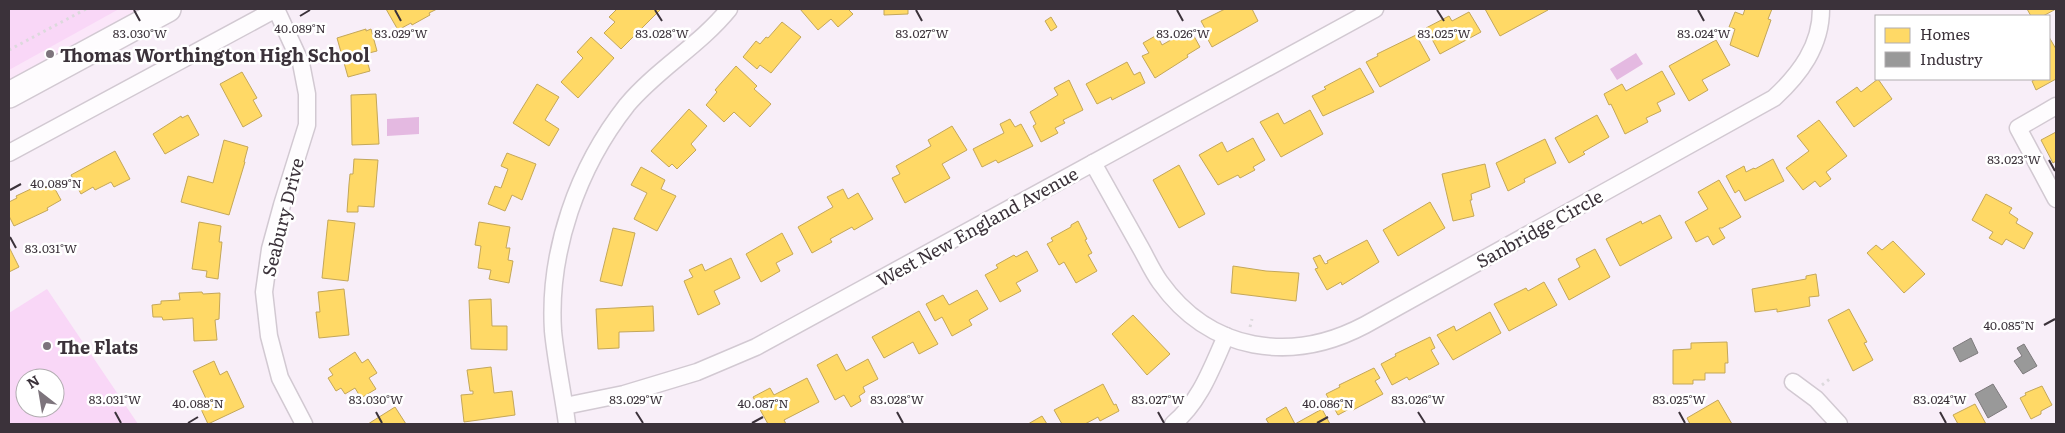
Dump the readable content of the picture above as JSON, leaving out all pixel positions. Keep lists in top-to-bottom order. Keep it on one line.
{"streets":{"street":["Seabury Drive","West New England Avenue","Sanbridge Circle"]},"crossings":[["West New England Avenue","Sanbridge Circle"]],"places":["Thomas Worthington High School","The Flats"],"legend":["Homes","Industry"],"north":"top left","coordinates":["40.089°N","83.024°W","83.030°W","83.029°W","83.028°W","83.027°W","83.026°W","83.025°W","83.023°W","83.031°W","40.085°N","40.088°N","40.087°N","40.086°N"]}
